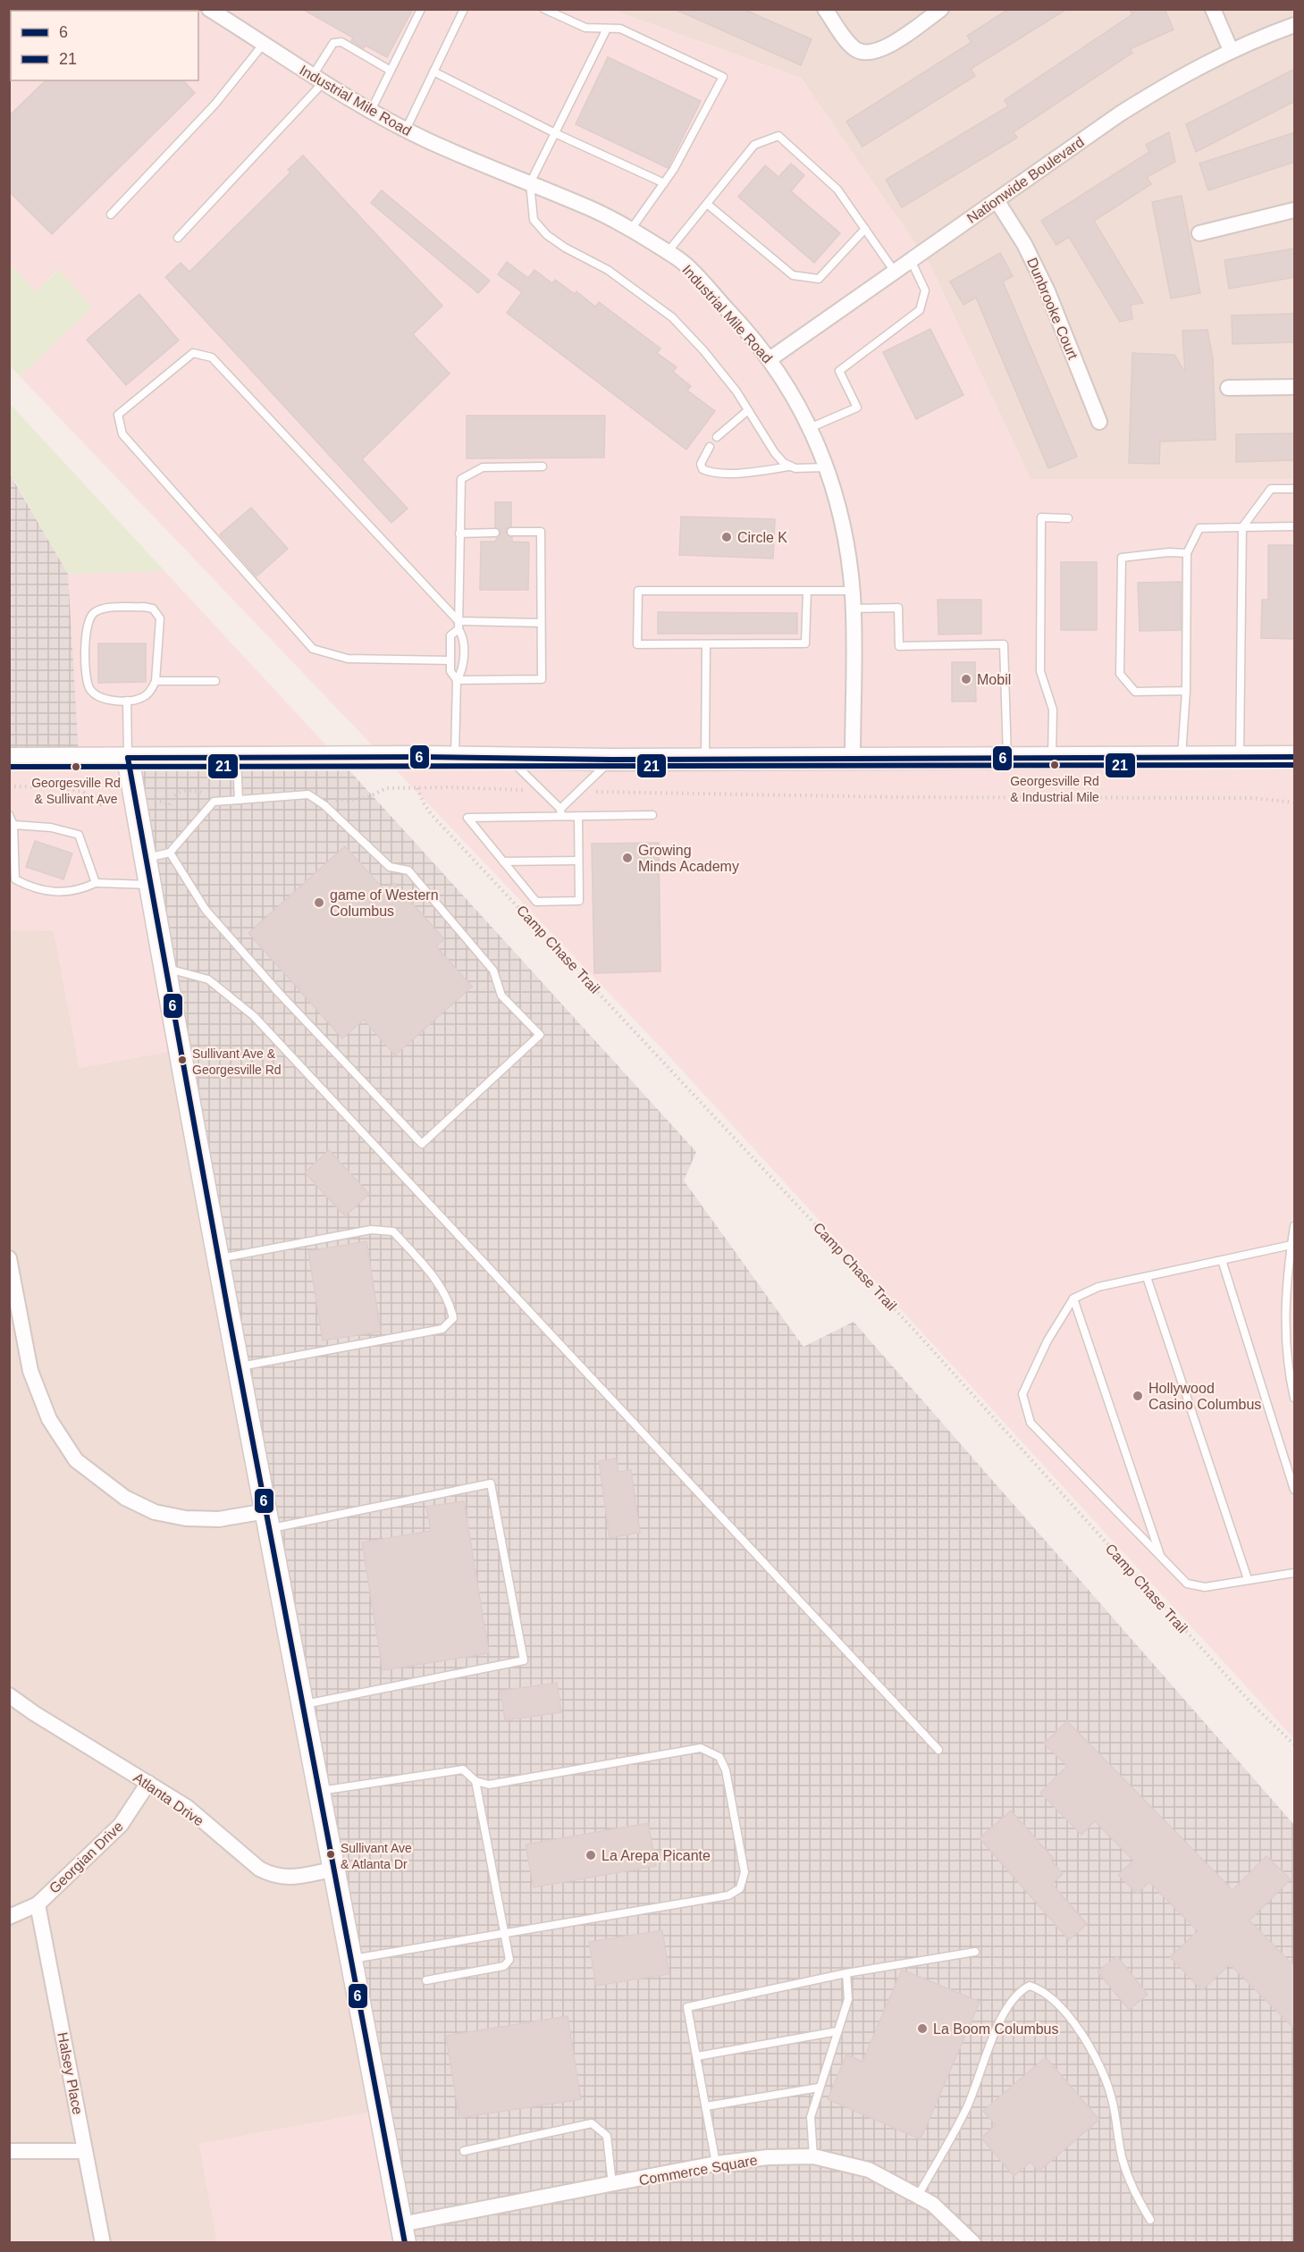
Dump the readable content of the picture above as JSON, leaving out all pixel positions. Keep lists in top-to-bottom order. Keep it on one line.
{"streets":{"street":["Industrial Mile Road","Nationwide Boulevard","Dunbrooke Court","Atlanta Drive","Georgian Drive","Halsey Place","Commerce Square"],"path":["Camp Chase Trail"]},"crossings":[["Industrial Mile Road","Nationwide Boulevard"],["Nationwide Boulevard","Dunbrooke Court"],["Atlanta Drive","Georgian Drive"],["Georgian Drive","Halsey Place"]],"places":["Circle K","Mobil","Georgesville Rd & Industrial Mile","Georgesville Rd & Sullivant Ave","Growing Minds Academy","game of Western Columbus","Sullivant Ave & Georgesville Rd","Hollywood Casino Columbus","Sullivant Ave & Atlanta Dr","La Arepa Picante","La Boom Columbus"],"lines":["transit line 6","transit line 21"],"legend":["6","21"]}
